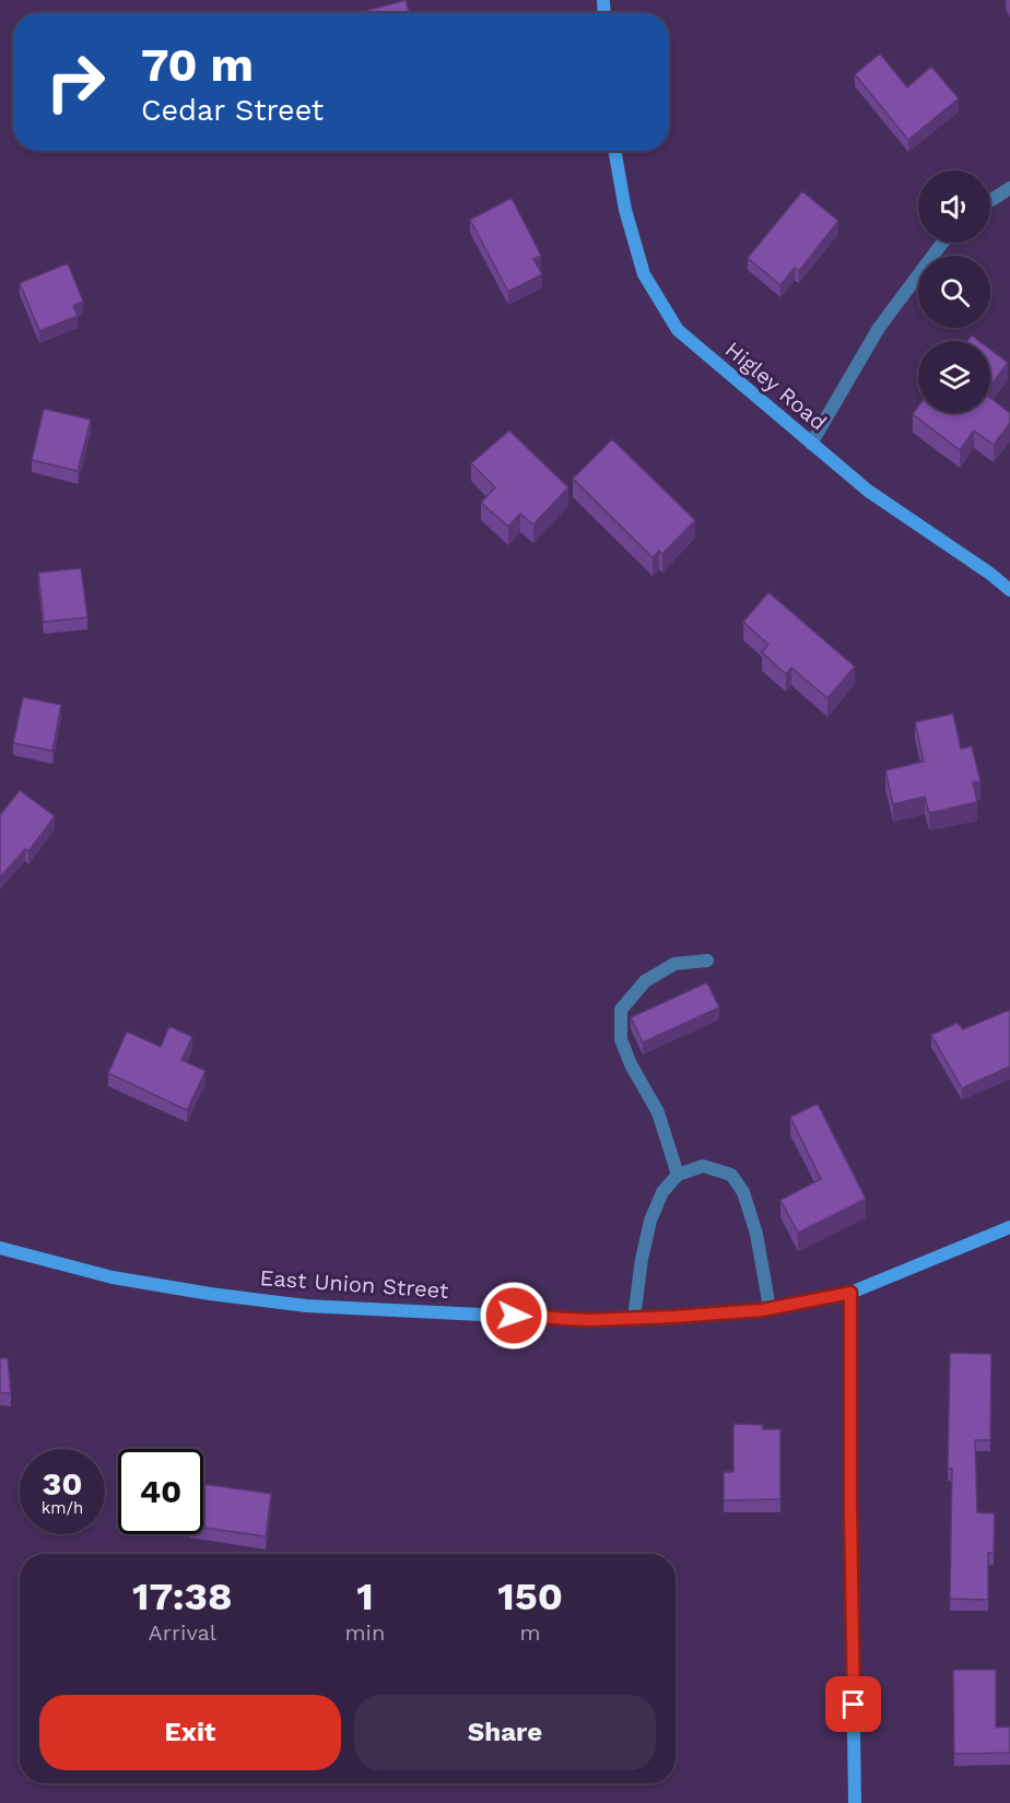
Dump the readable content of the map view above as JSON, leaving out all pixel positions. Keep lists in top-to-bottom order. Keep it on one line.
{"streets":{"street":["Higley Road","East Union Street"]},"page":{"turn":["70 m","Cedar Street"],"speed":"30 km/h","limit":"40","eta":["17:38","Arrival","1","min","150","m"],"buttons":["Exit","Share"]}}
